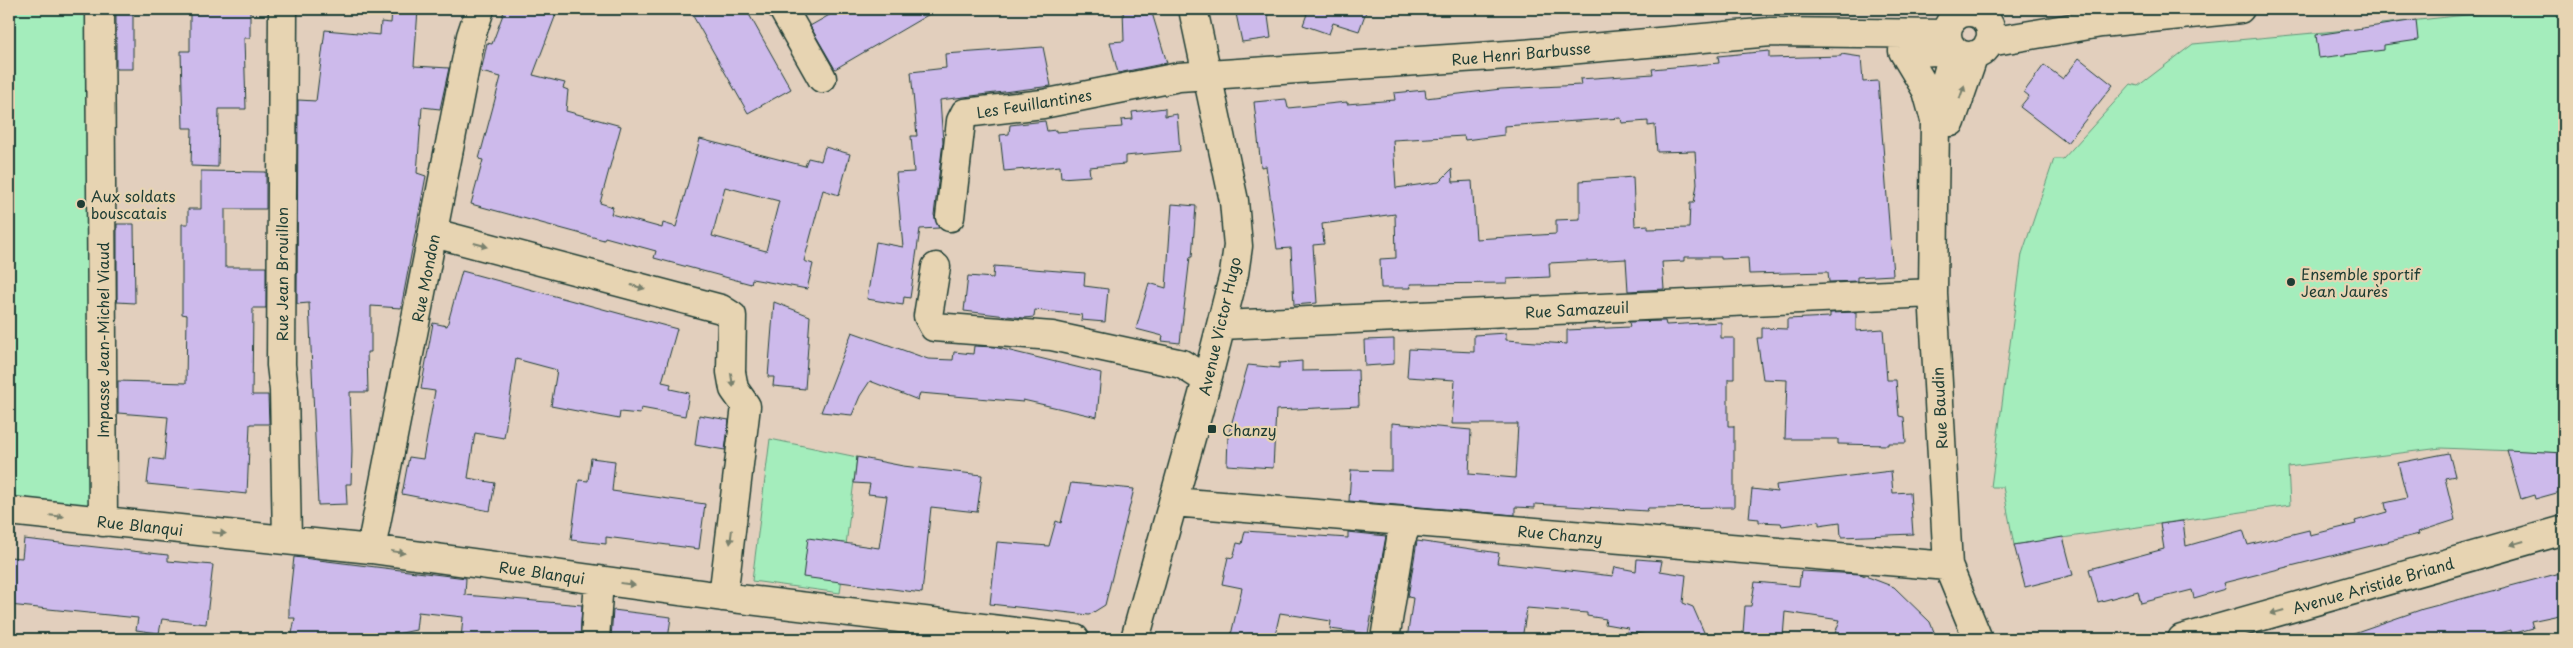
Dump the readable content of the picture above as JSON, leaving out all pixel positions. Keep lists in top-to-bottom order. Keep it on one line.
{"streets":{"street":["Rue Henri Barbusse","Les Feuillantines","Rue Jean Brouillon","Rue Mondon","Rue Samazeuil","Avenue Victor Hugo","Impasse Jean-Michel Viaud","Rue Baudin","Rue Blanqui","Rue Chanzy","Avenue Aristide Briand"]},"crossings":[["Rue Henri Barbusse","Les Feuillantines"],["Rue Henri Barbusse","Avenue Victor Hugo"],["Rue Henri Barbusse","Rue Baudin"],["Les Feuillantines","Avenue Victor Hugo"],["Rue Jean Brouillon","Rue Blanqui"],["Rue Mondon","Rue Blanqui"],["Rue Samazeuil","Avenue Victor Hugo"],["Rue Samazeuil","Rue Baudin"],["Avenue Victor Hugo","Rue Chanzy"],["Impasse Jean-Michel Viaud","Rue Blanqui"],["Rue Baudin","Rue Chanzy"]],"one_way":["Rue Blanqui","Avenue Aristide Briand"],"places":{"other":["Aux soldats bouscatais","Ensemble sportif Jean Jaurès"],"transit":["Chanzy"]}}
